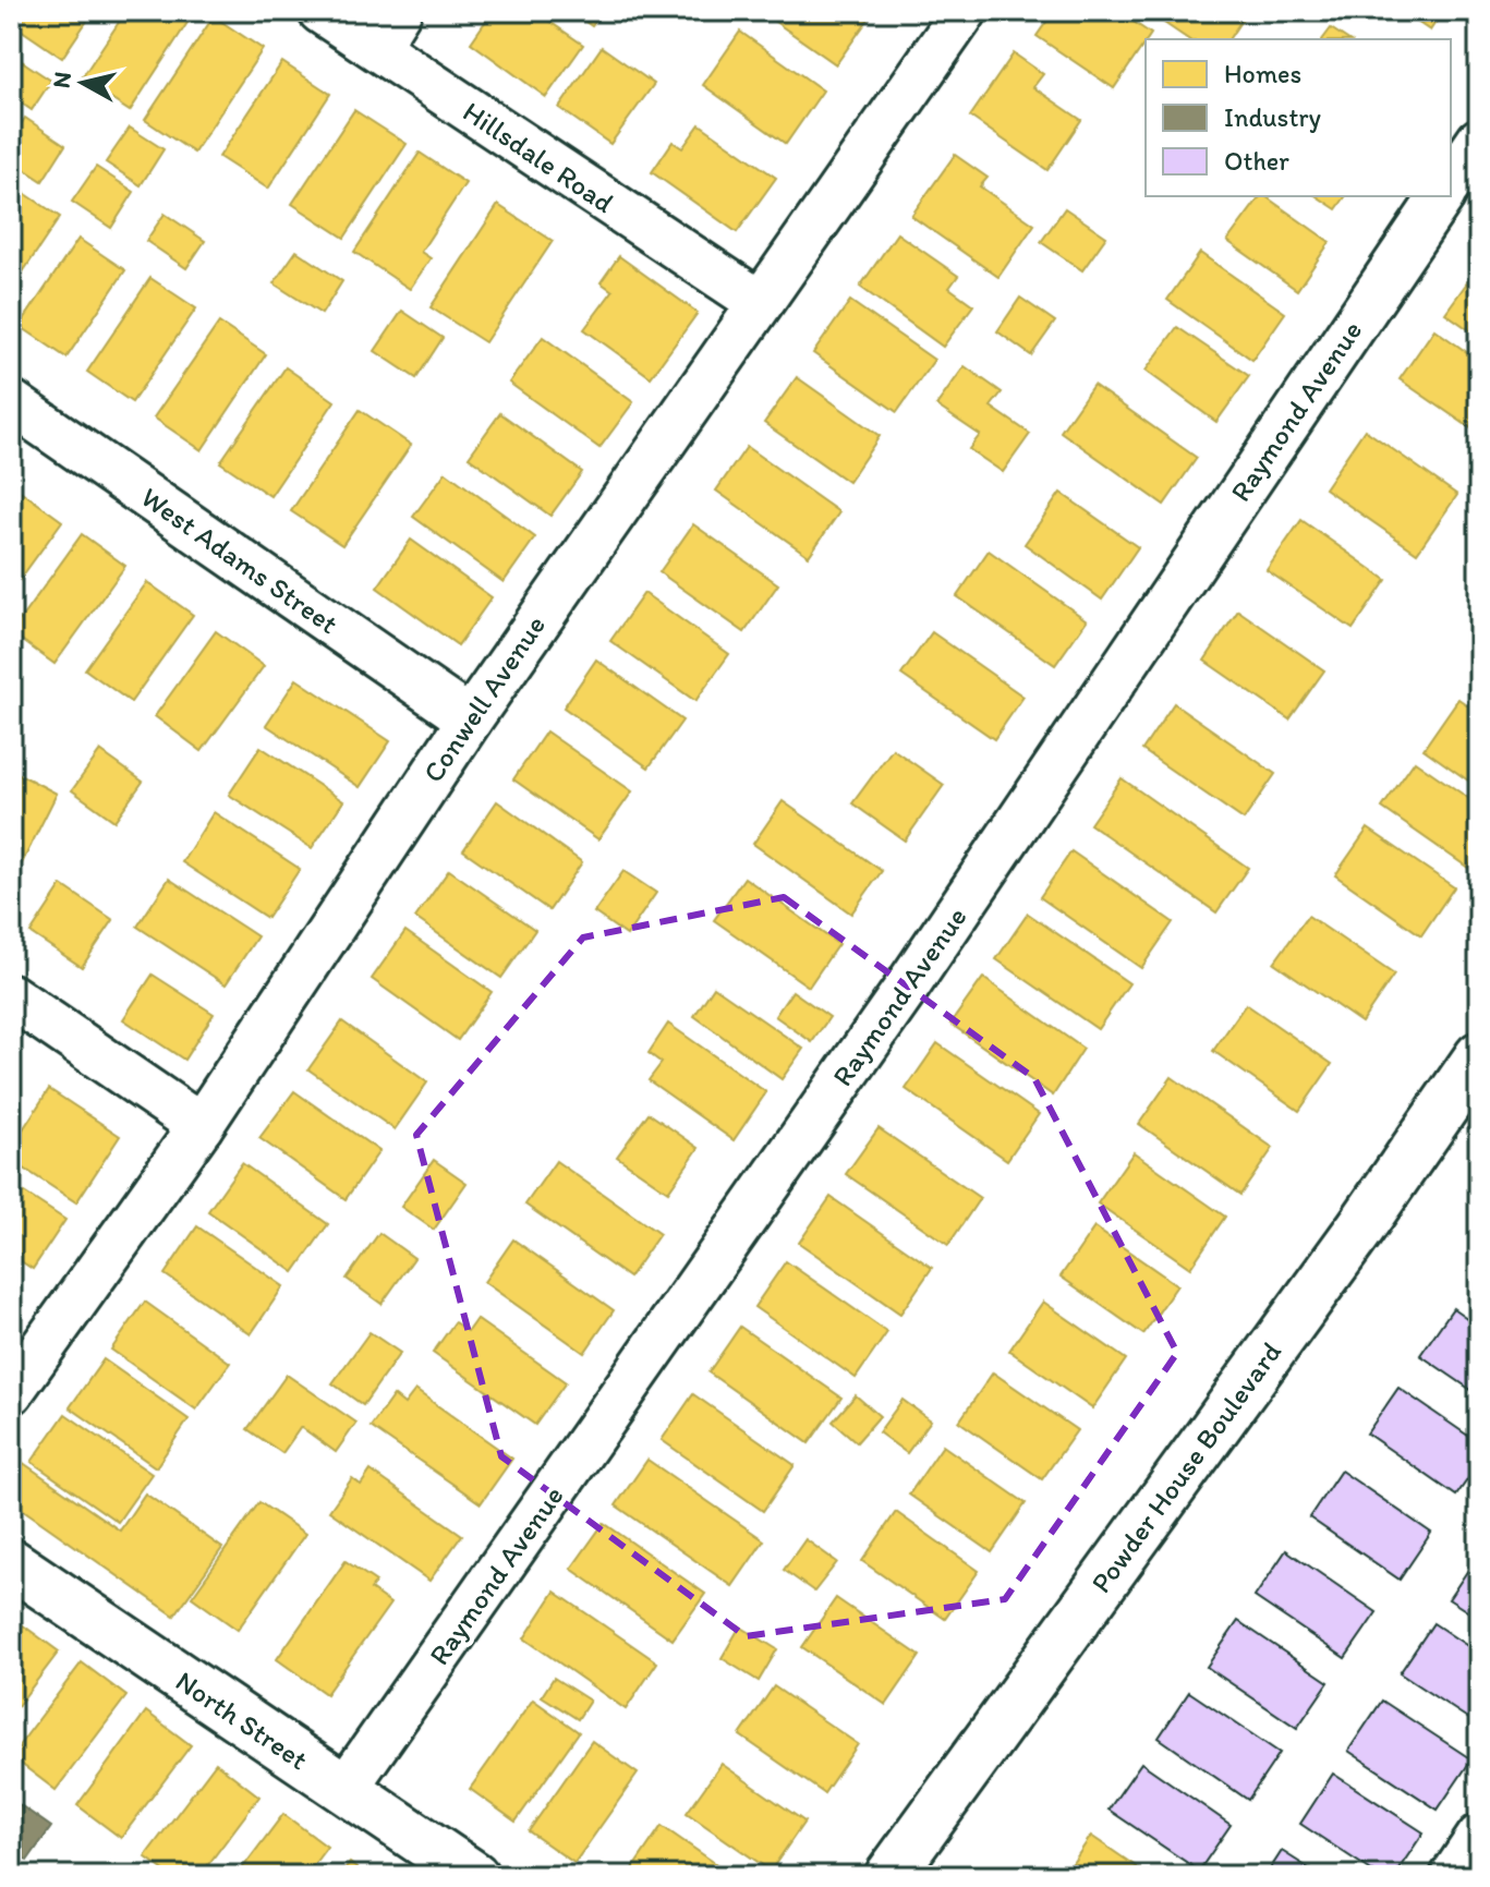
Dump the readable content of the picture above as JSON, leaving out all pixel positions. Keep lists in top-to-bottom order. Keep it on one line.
{"streets":{"main road":["Powder House Boulevard","North Street"],"street":["Hillsdale Road","Raymond Avenue","West Adams Street","Conwell Avenue"]},"crossings":[["Hillsdale Road","Conwell Avenue"],["Raymond Avenue","North Street"],["West Adams Street","Conwell Avenue"]],"legend":["Homes","Industry","Other"],"north":"left"}
